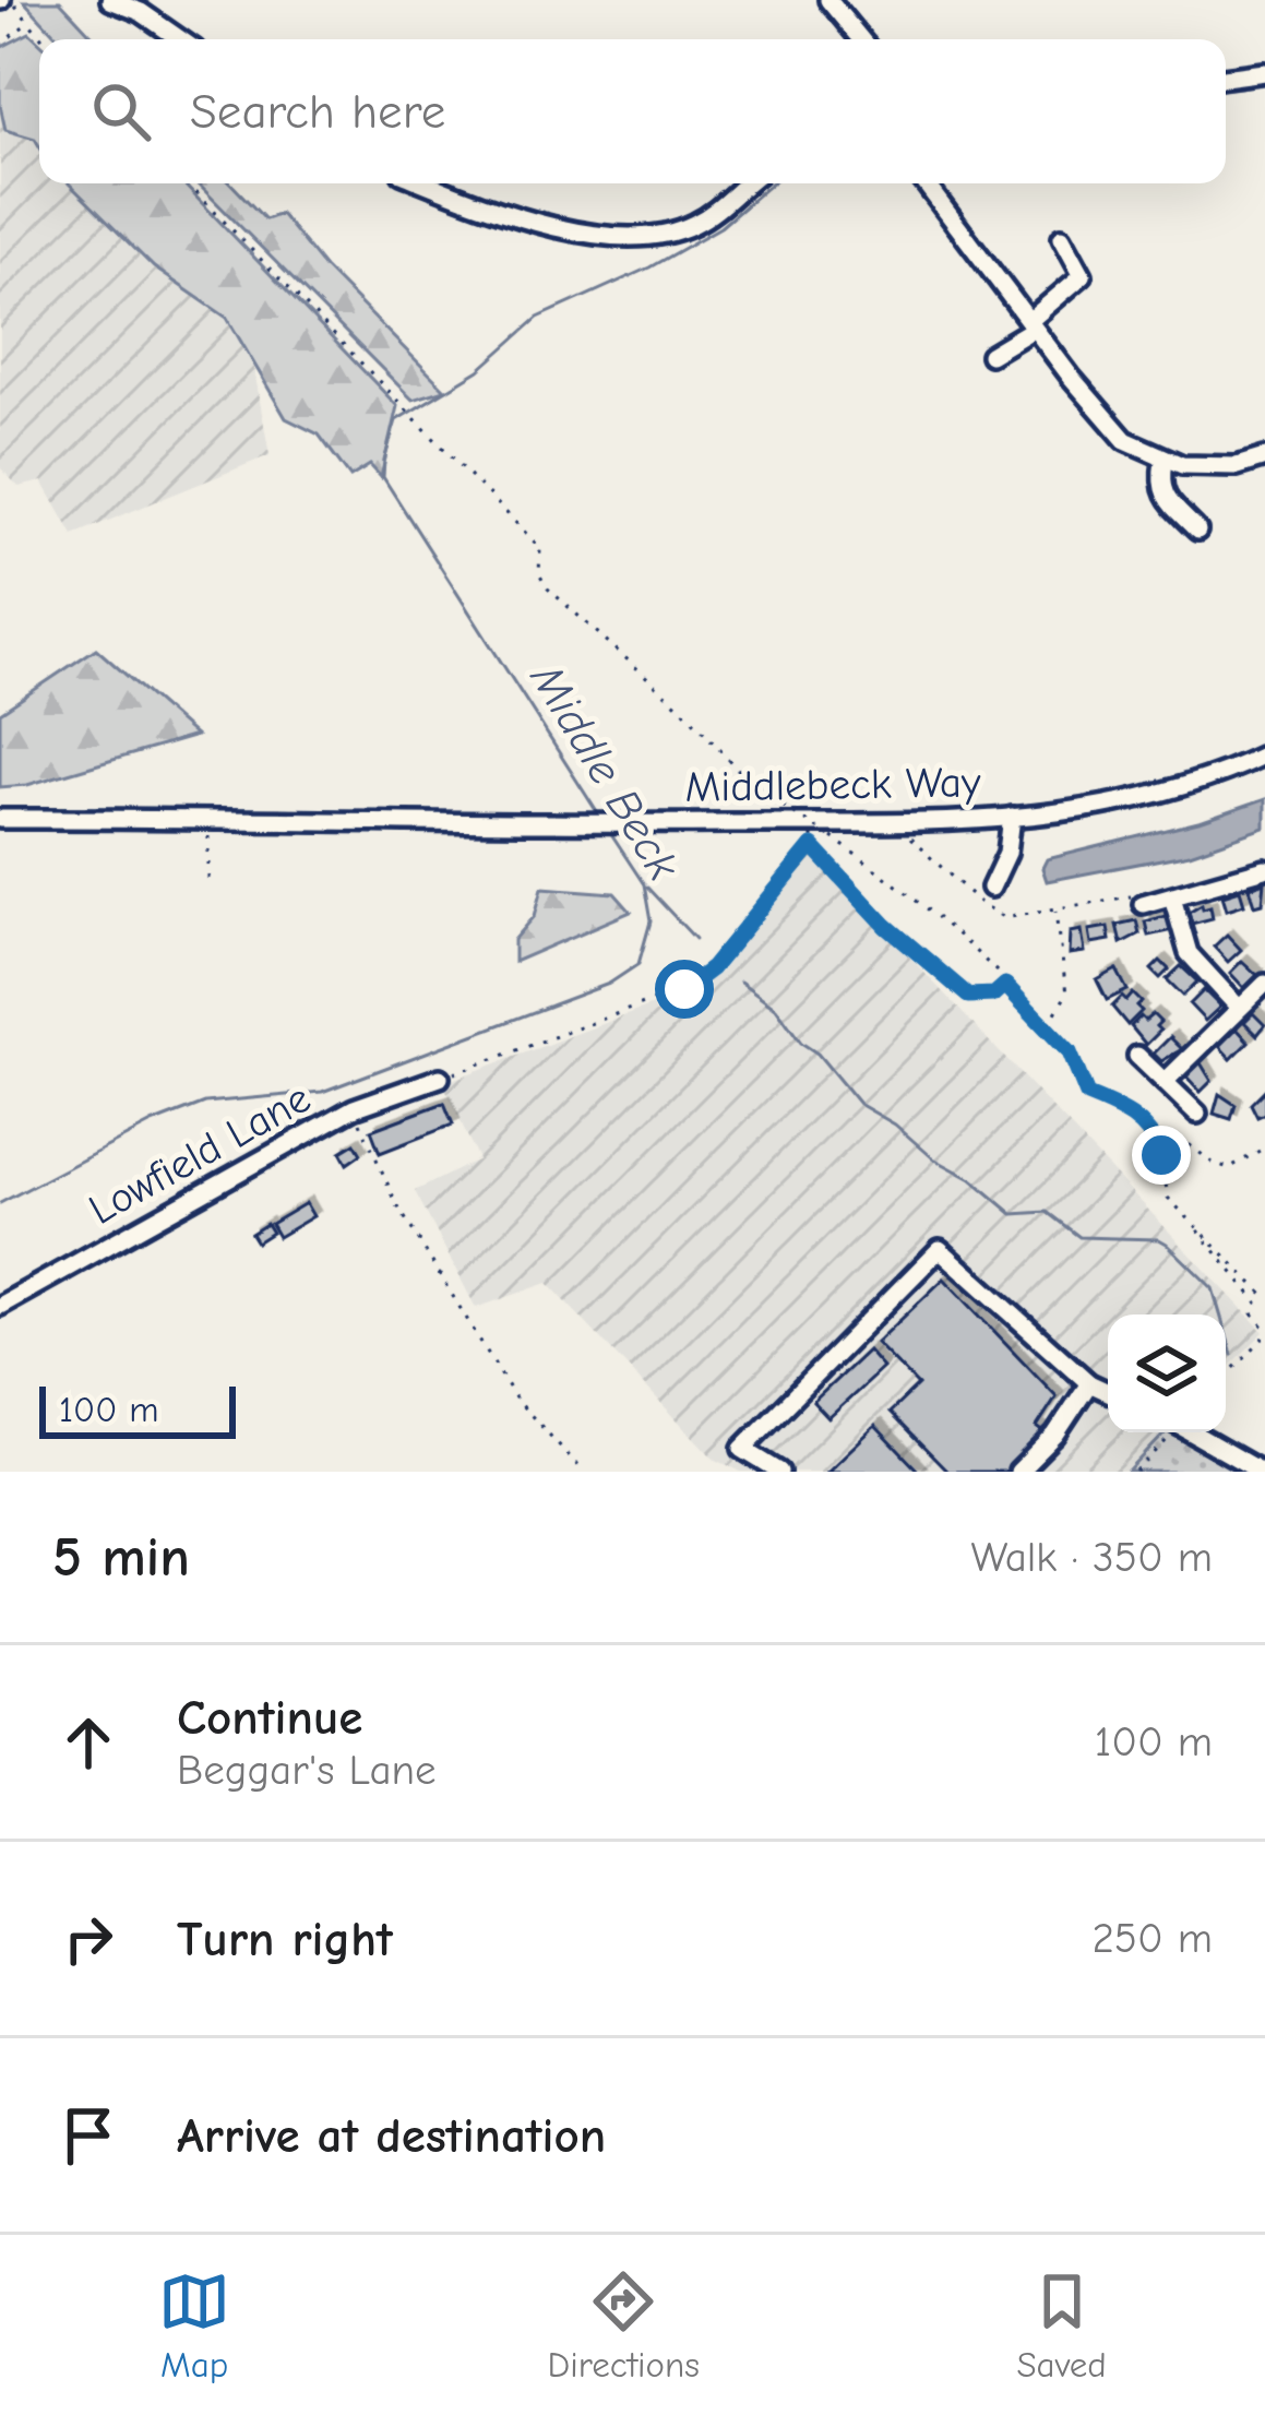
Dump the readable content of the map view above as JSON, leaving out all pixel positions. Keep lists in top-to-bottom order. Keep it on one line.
{"streets":{"street":["Middlebeck Way","Lowfield Lane"]},"water":["Middle Beck"],"scale_bar":"100 m","page":{"search":"Search here","scale":"100 m","heading":["5 min","Walk · 350 m"],"list":[["Continue","Beggar's Lane","100 m"],["Turn right","250 m"],"Arrive at destination"],"nav":["Map","Directions","Saved"]}}
